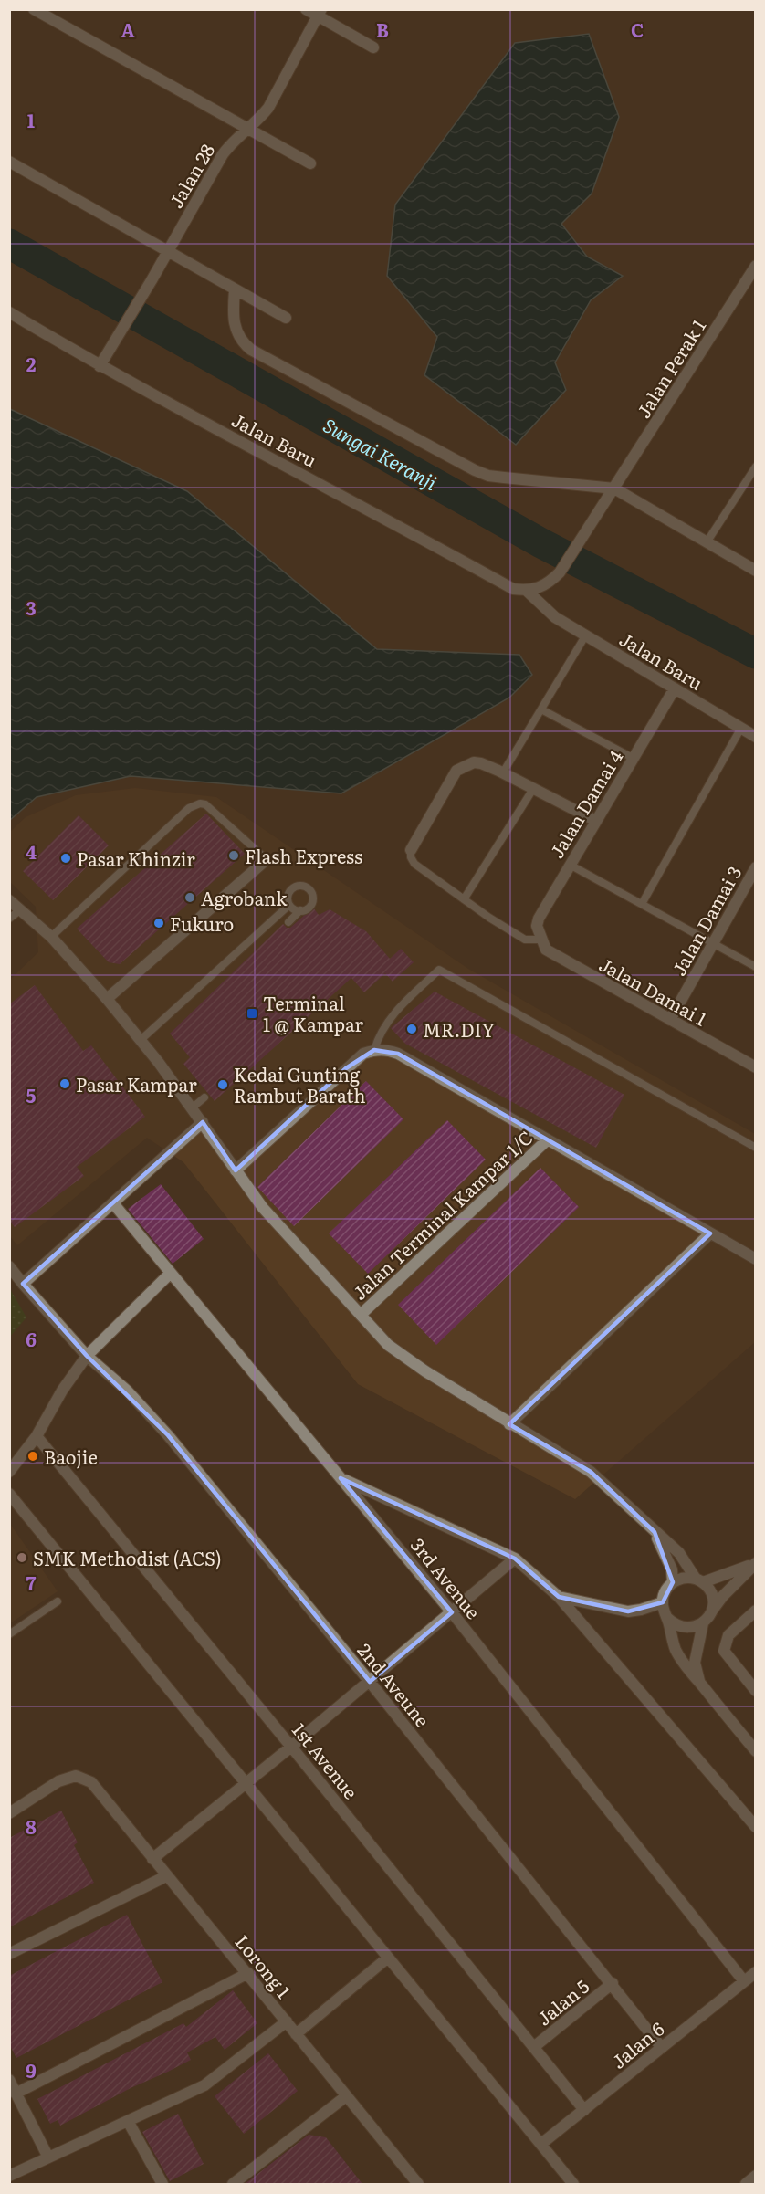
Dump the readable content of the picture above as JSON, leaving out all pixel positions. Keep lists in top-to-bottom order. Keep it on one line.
{"streets":{"street":["Jalan 28","Jalan Perak 1","Jalan Baru","Jalan Damai 4","Jalan Damai 3","Jalan Damai 1","Jalan Terminal Kampar 1/C","3rd Avenue","2nd Aveune","1st Avenue","Lorong 1","Jalan 5","Jalan 6"]},"crossings":[["Jalan 28","Jalan Baru"],["Jalan Baru","Jalan Damai 4"],["Jalan Damai 4","Jalan Damai 1"],["Jalan Damai 3","Jalan Damai 1"],["3rd Avenue","Jalan 6"],["2nd Aveune","Jalan 5"],["2nd Aveune","Jalan 6"],["1st Avenue","Jalan 5"],["1st Avenue","Jalan 6"]],"water":["Sungai Keranji"],"places":{"other":["Flash Express","Pasar Khinzir","Agrobank","Fukuro","MR.DIY","Pasar Kampar","Kedai Gunting Rambut Barath","Baojie","SMK Methodist (ACS)"],"transit":["Terminal 1 @ Kampar"]},"grid":{"columns":["A","B","C"],"rows":["1","2","3","4","5","6","7","8","9"]}}
